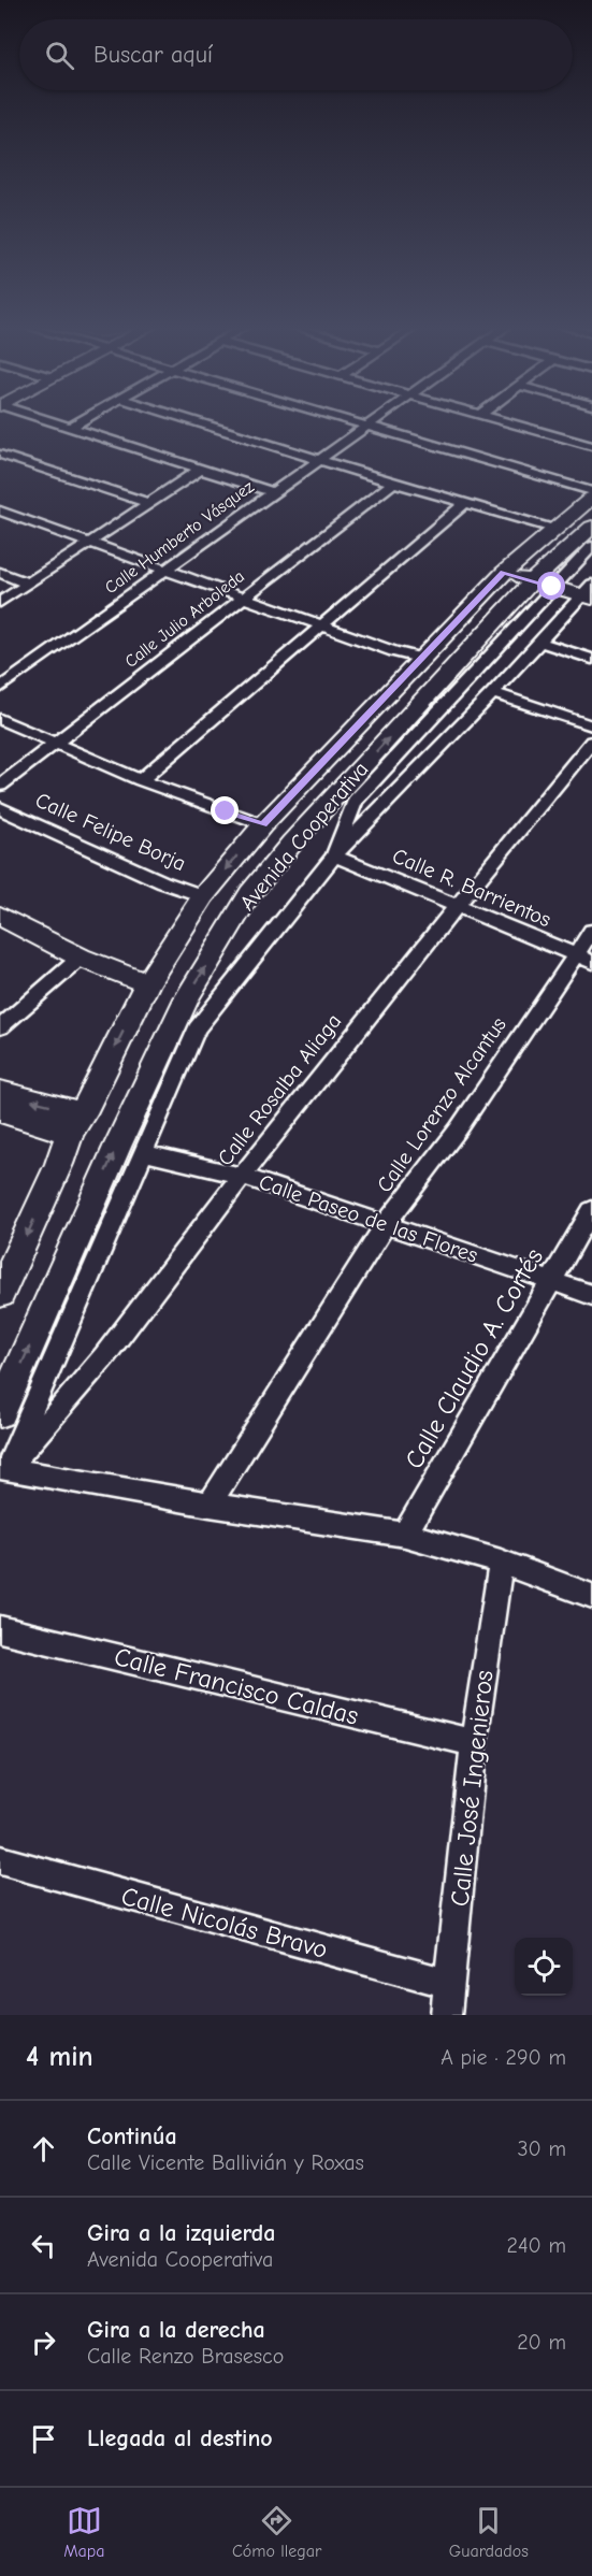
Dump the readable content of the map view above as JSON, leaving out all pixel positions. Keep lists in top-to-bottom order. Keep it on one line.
{"streets":{"street":["Calle Humberto Vásquez","Calle Julio Arboleda","Calle Felipe Borja","Avenida Cooperativa","Calle R. Barrientos","Calle Rosalba Aliaga","Calle Lorenzo Alcantus","Calle Paseo de las Flores","Calle Claudio A. Cortés","Calle Francisco Caldas","Calle José Ingenieros","Calle Nicolás Bravo"]},"crossings":[["Calle Felipe Borja","Avenida Cooperativa"],["Calle R. Barrientos","Calle Rosalba Aliaga"],["Calle R. Barrientos","Calle Lorenzo Alcantus"],["Calle Rosalba Aliaga","Calle Paseo de las Flores"],["Calle Lorenzo Alcantus","Calle Paseo de las Flores"],["Calle Paseo de las Flores","Calle Claudio A. Cortés"],["Calle Francisco Caldas","Calle José Ingenieros"],["Calle José Ingenieros","Calle Nicolás Bravo"]],"page":{"search":"Buscar aquí","heading":["4 min","A pie · 290 m"],"list":[["Continúa","Calle Vicente Ballivián y Roxas","30 m"],["Gira a la izquierda","Avenida Cooperativa","240 m"],["Gira a la derecha","Calle Renzo Brasesco","20 m"],"Llegada al destino"],"nav":["Mapa","Cómo llegar","Guardados"]}}
